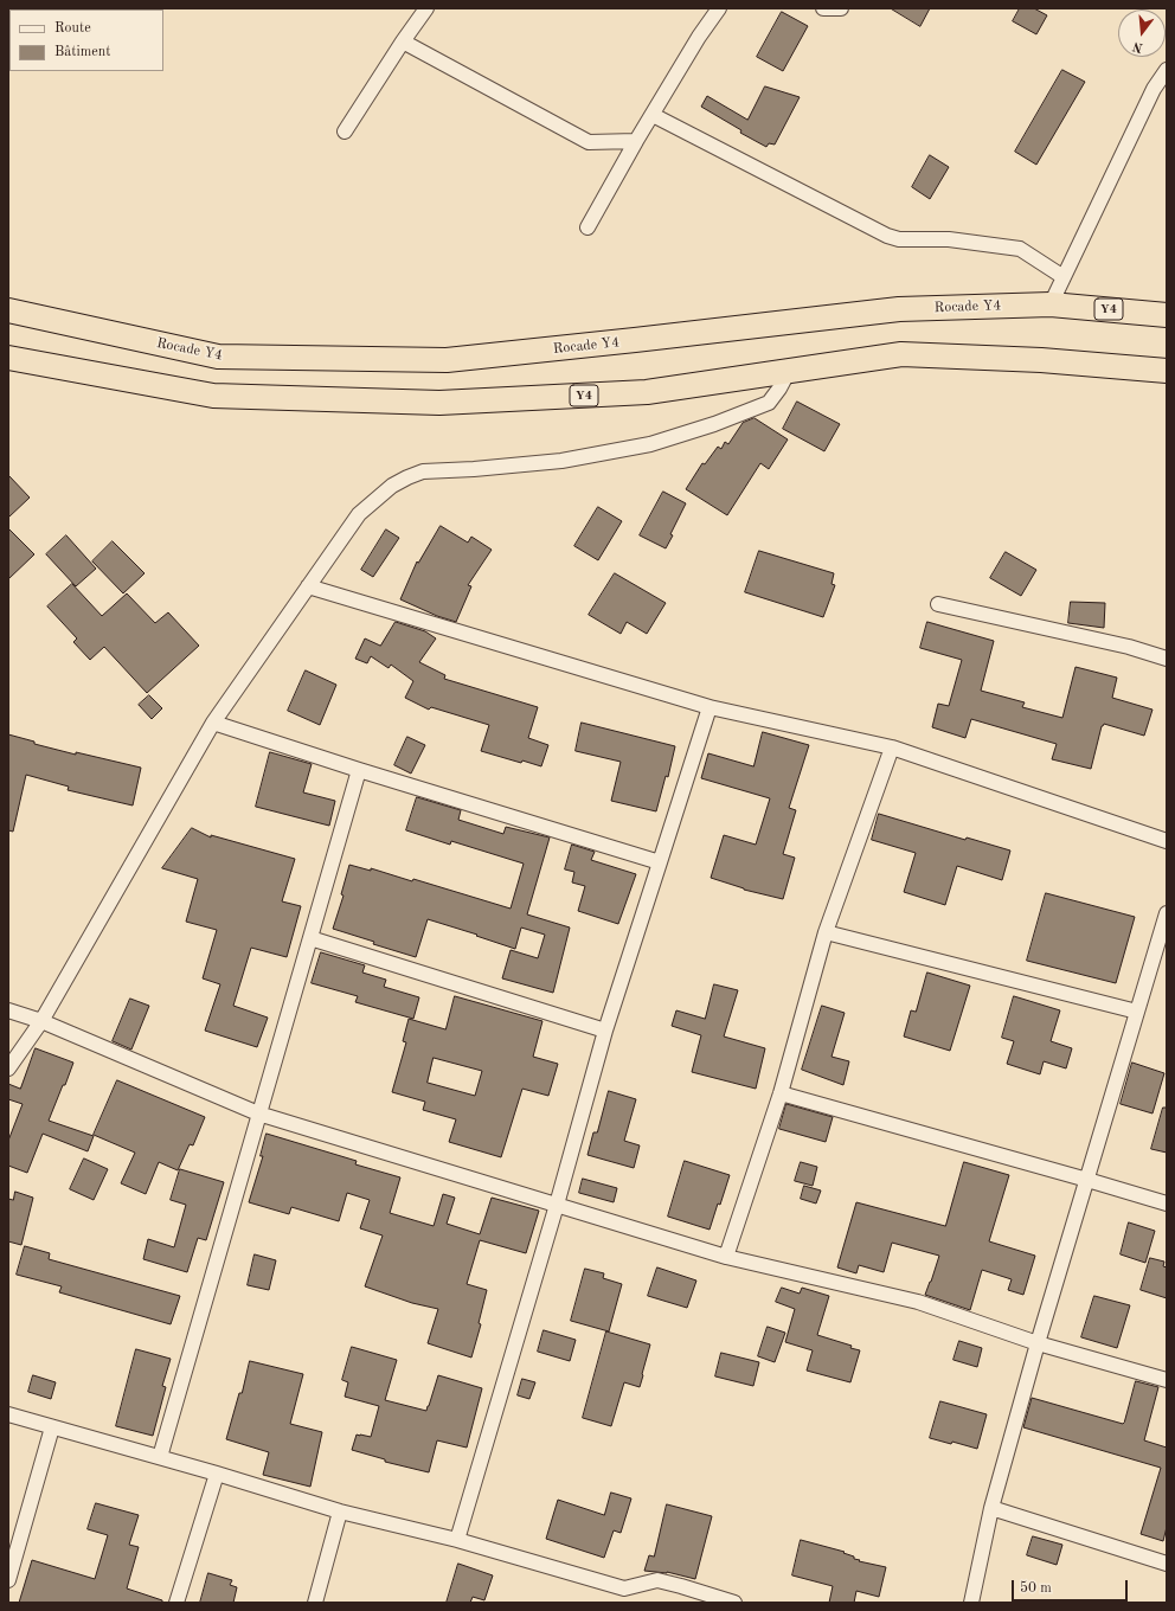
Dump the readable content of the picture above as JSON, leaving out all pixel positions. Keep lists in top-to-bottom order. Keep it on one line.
{"streets":{"highway":["Rocade Y4","Y4"]},"legend":["Route","Bâtiment"],"scale_bar":"50 m","north":"bottom"}
